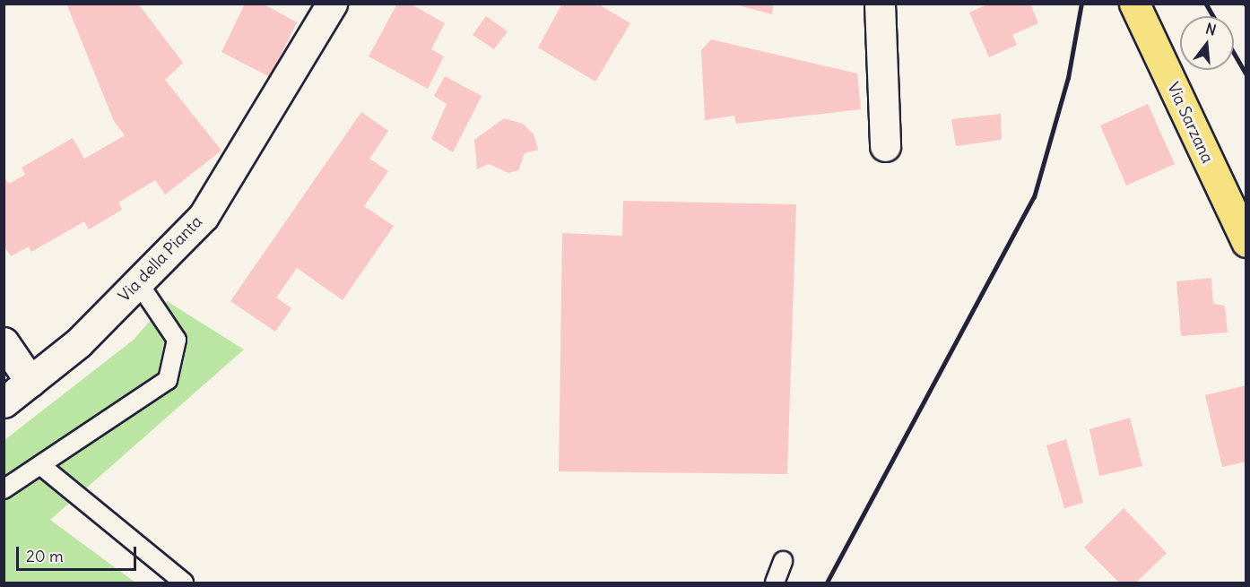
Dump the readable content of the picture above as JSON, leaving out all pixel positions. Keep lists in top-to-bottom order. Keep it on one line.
{"streets":{"main road":["Via Sarzana"],"street":["Via della Pianta"]},"scale_bar":"20 m","north":"top"}
